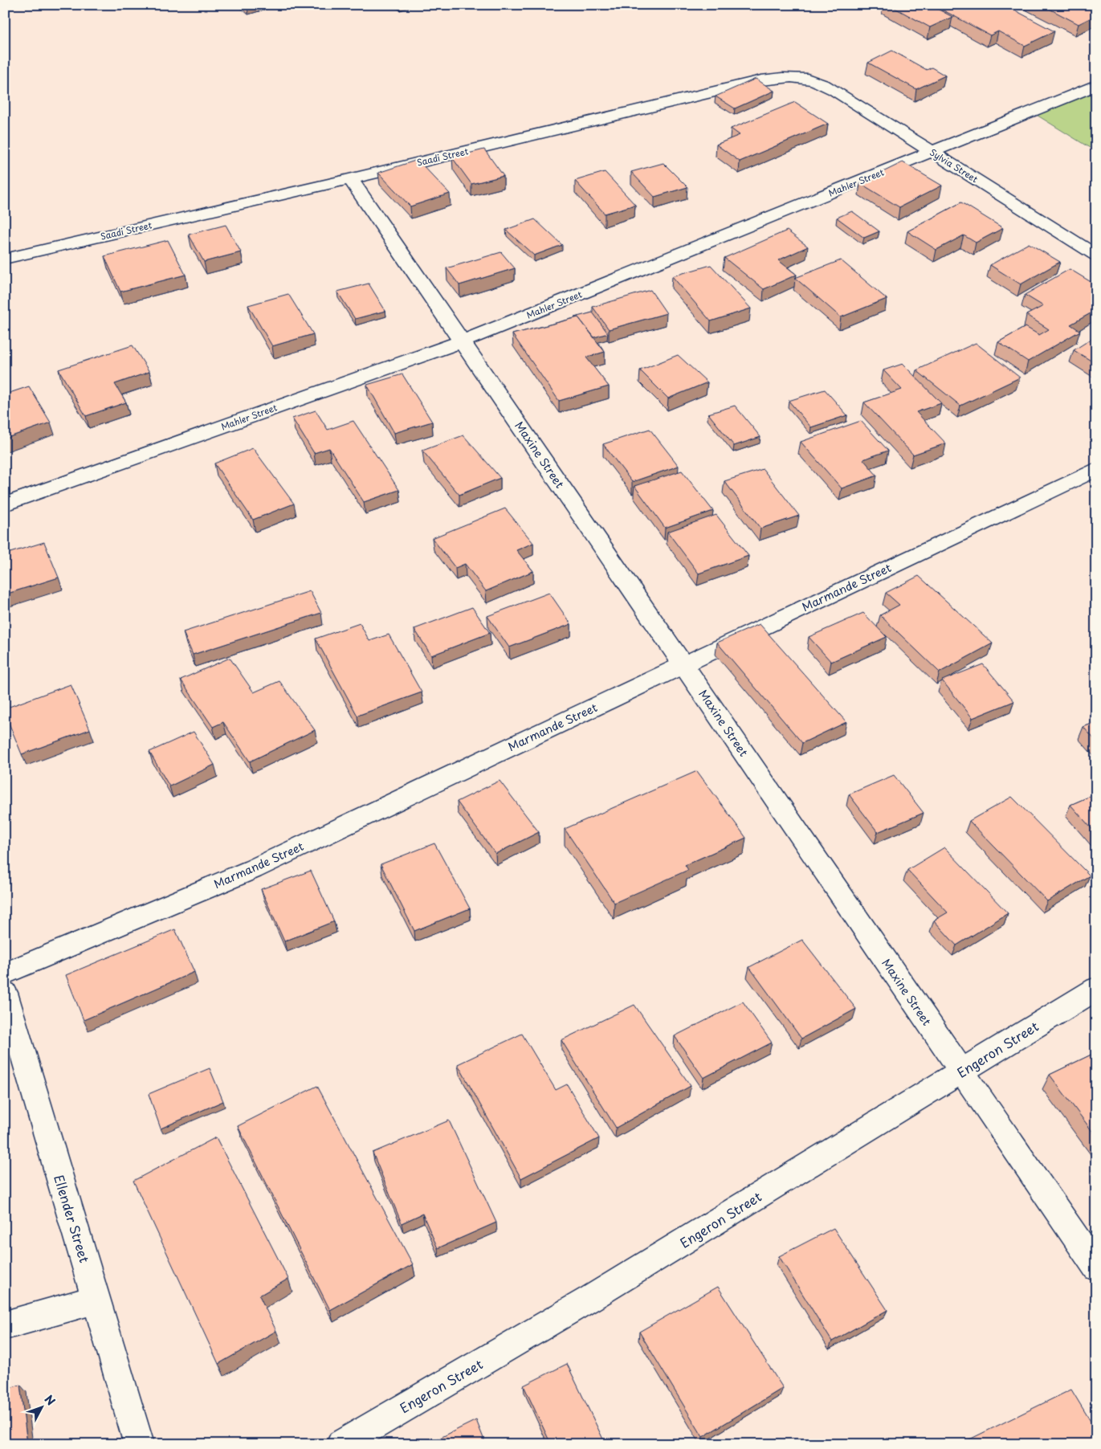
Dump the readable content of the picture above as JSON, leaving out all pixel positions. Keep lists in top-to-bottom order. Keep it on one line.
{"streets":{"street":["Saadi Street","Sylvia Street","Mahler Street","Maxine Street","Marmande Street","Engeron Street","Ellender Street"]},"crossings":[["Saadi Street","Sylvia Street"],["Saadi Street","Maxine Street"],["Sylvia Street","Mahler Street"],["Mahler Street","Maxine Street"],["Maxine Street","Marmande Street"],["Maxine Street","Engeron Street"]],"north":"top right"}
